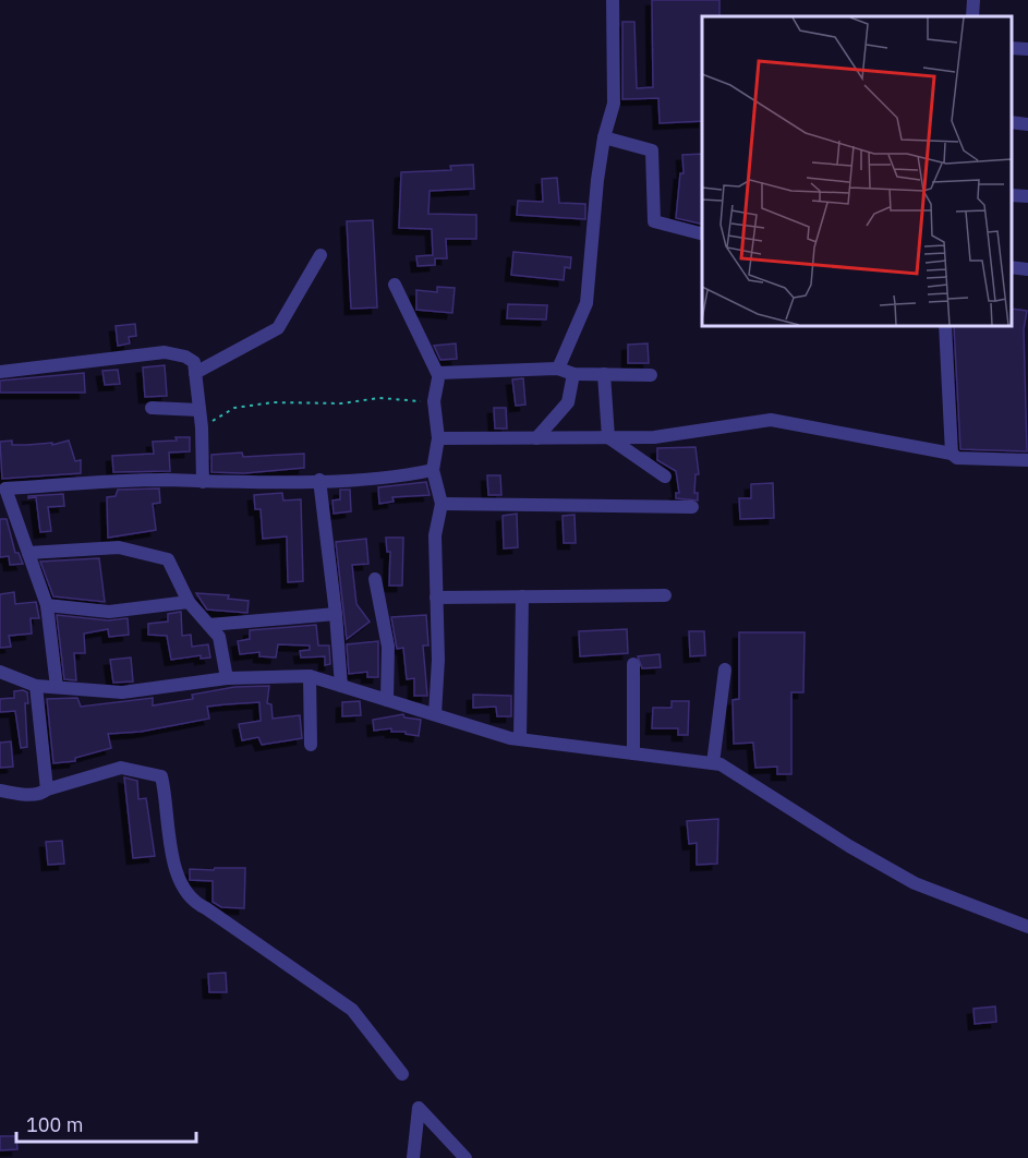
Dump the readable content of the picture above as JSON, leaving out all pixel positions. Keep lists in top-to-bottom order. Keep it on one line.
{"scale_bar":"100 m"}
